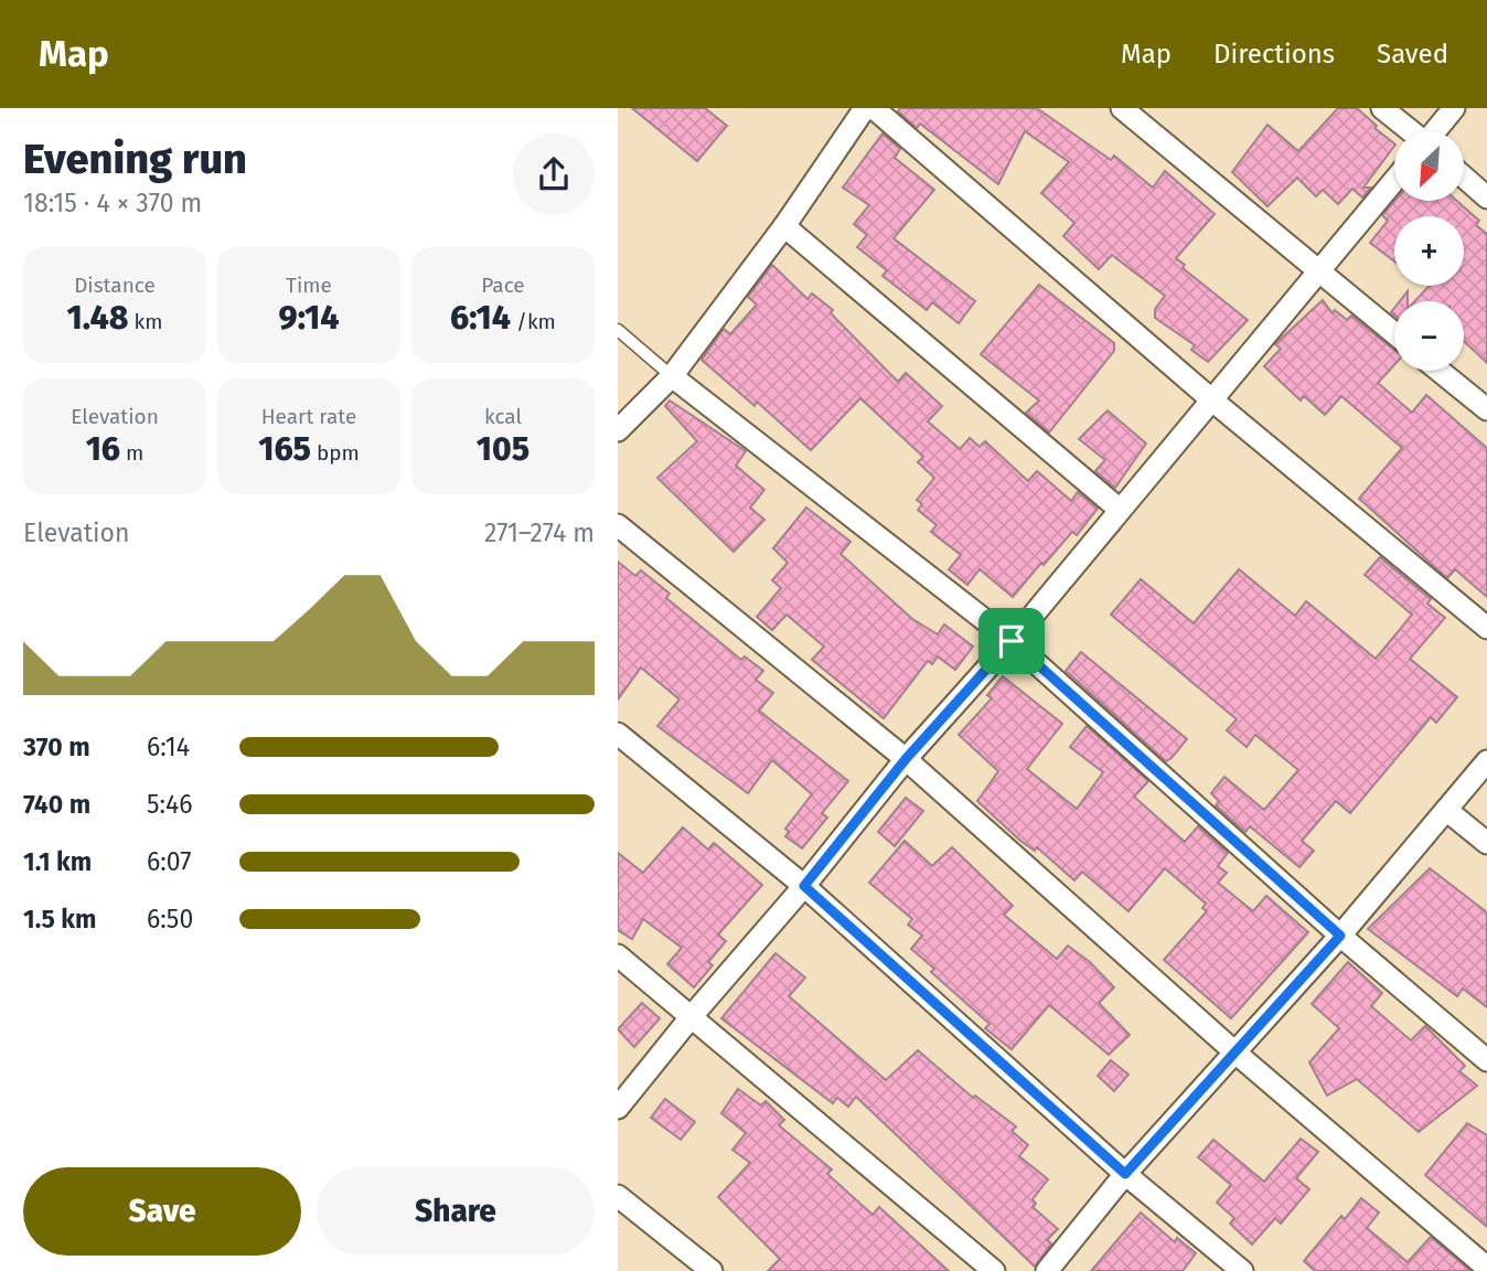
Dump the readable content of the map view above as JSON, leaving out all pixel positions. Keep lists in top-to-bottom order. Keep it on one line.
{"north":"bottom left","page":{"header":"Map","nav":["Map","Directions","Saved"],"heading":["Evening run","18:15 · 4 × 370 m"],"map_buttons":["+","−"],"stats":[["Distance","1.48 km"],["Time","9:14"],["Pace","6:14 /km"],["Elevation","16 m"],["Heart rate","165 bpm"],["kcal","105"]],"chart":["Elevation","271–274 m"],"list":[{"name":"370 m","note":"6:14"},{"name":"740 m","note":"5:46"},{"name":"1.1 km","note":"6:07"},{"name":"1.5 km","note":"6:50"}],"buttons":["Save","Share"]}}
